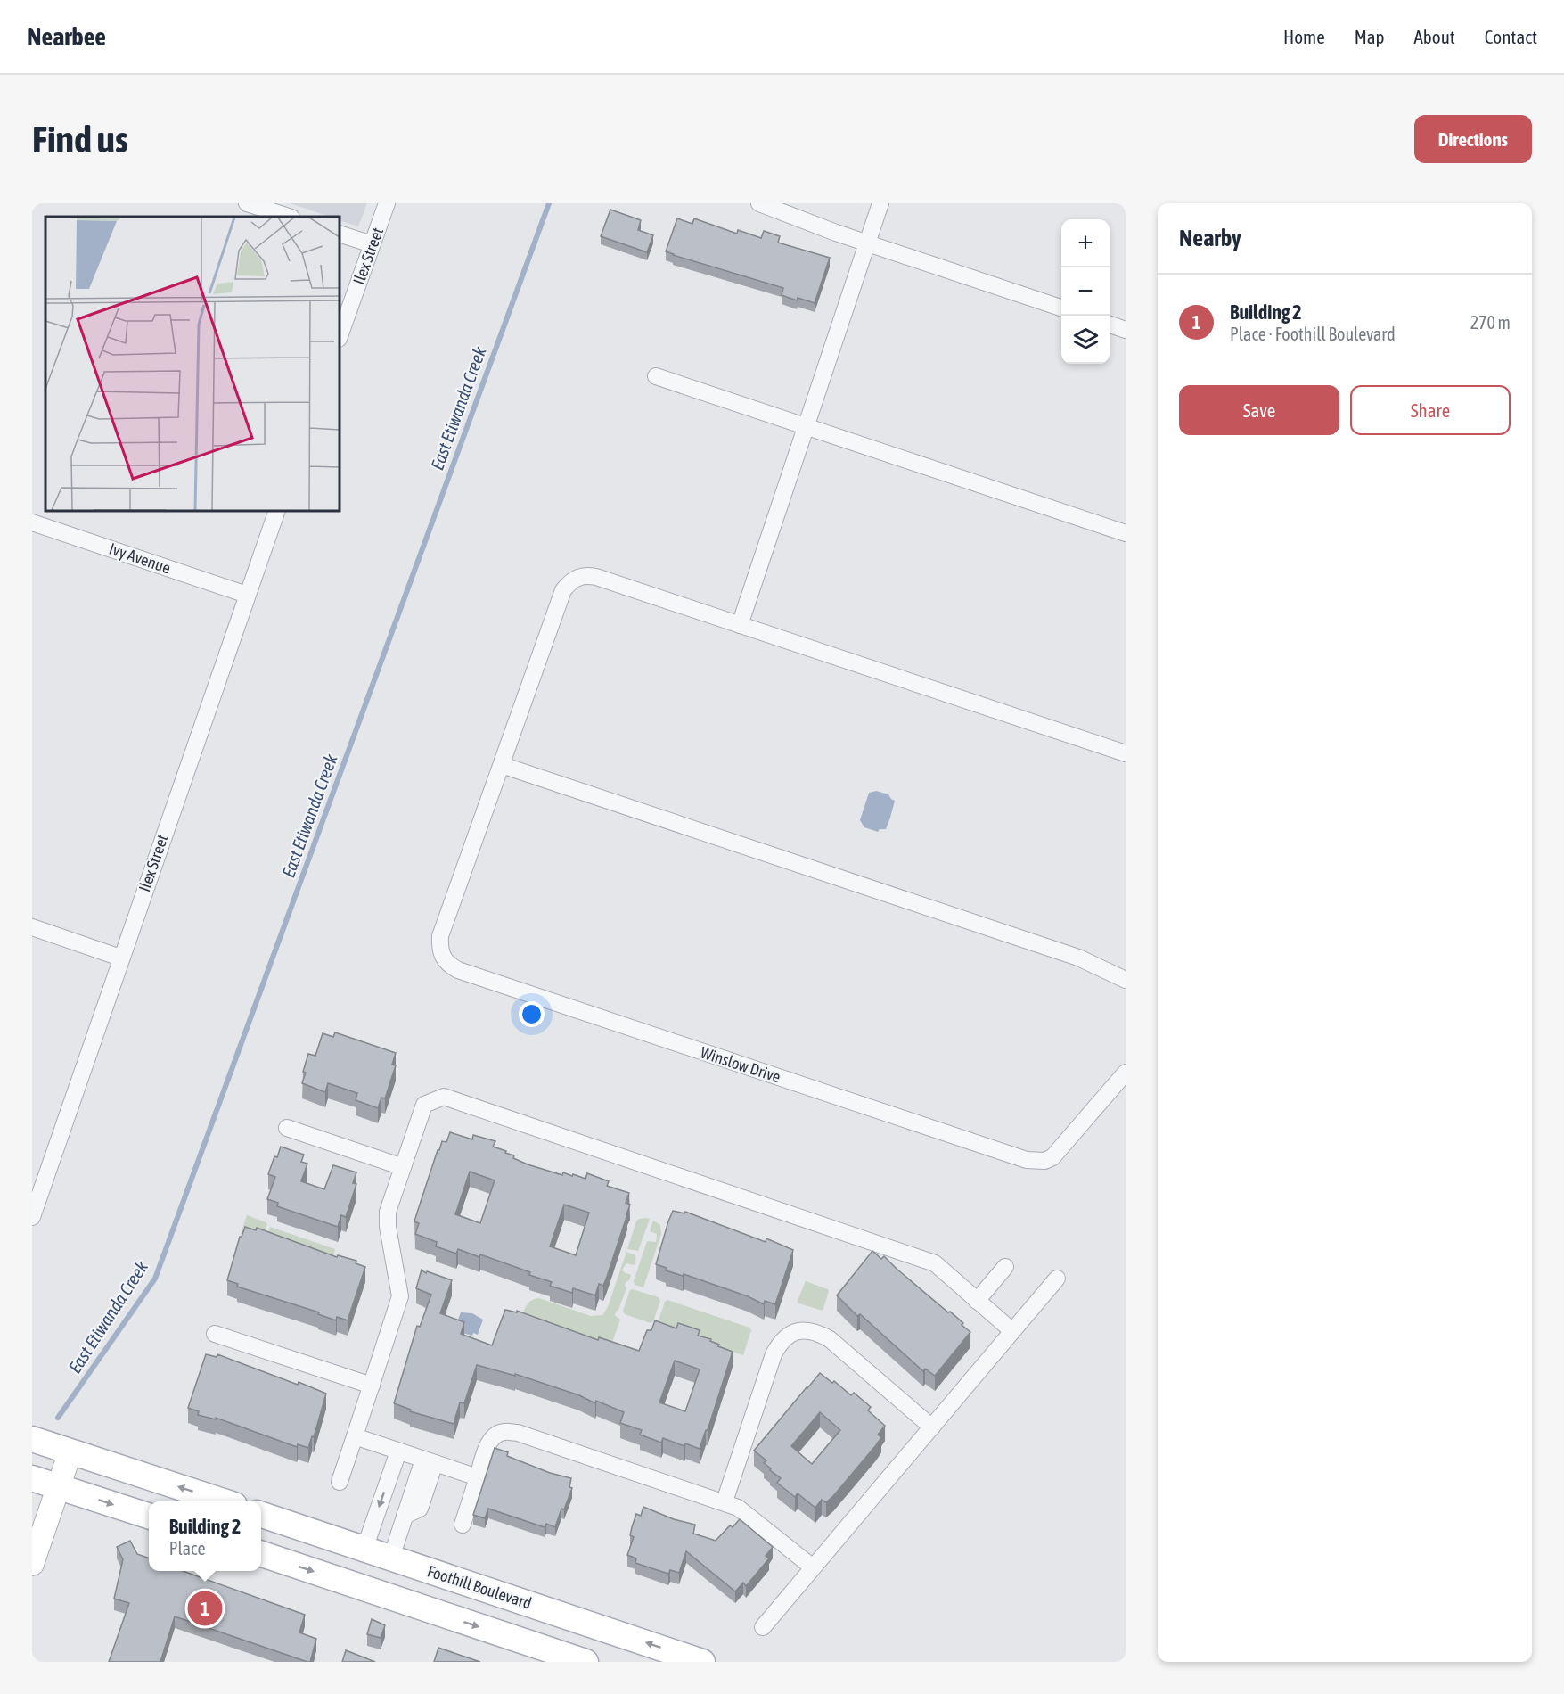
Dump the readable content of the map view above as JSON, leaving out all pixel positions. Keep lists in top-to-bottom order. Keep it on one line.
{"streets":{"main road":["Foothill Boulevard"],"street":["Ilex Street","Ivy Avenue","Winslow Drive"]},"crossings":[["Ilex Street","Ivy Avenue"]],"water":["East Etiwanda Creek"],"page":{"header":"Nearbee","nav":["Home","Map","About","Contact"],"buttons":["Directions",["Save","Share"]],"title":"Find us","heading":"Nearby","map_buttons":["+","−"],"list":[{"mark":"1","name":"Building 2","note":"Place · Foothill Boulevard","value":"270 m"}],"popup":["Building 2","Place"],"pins":"1"}}
